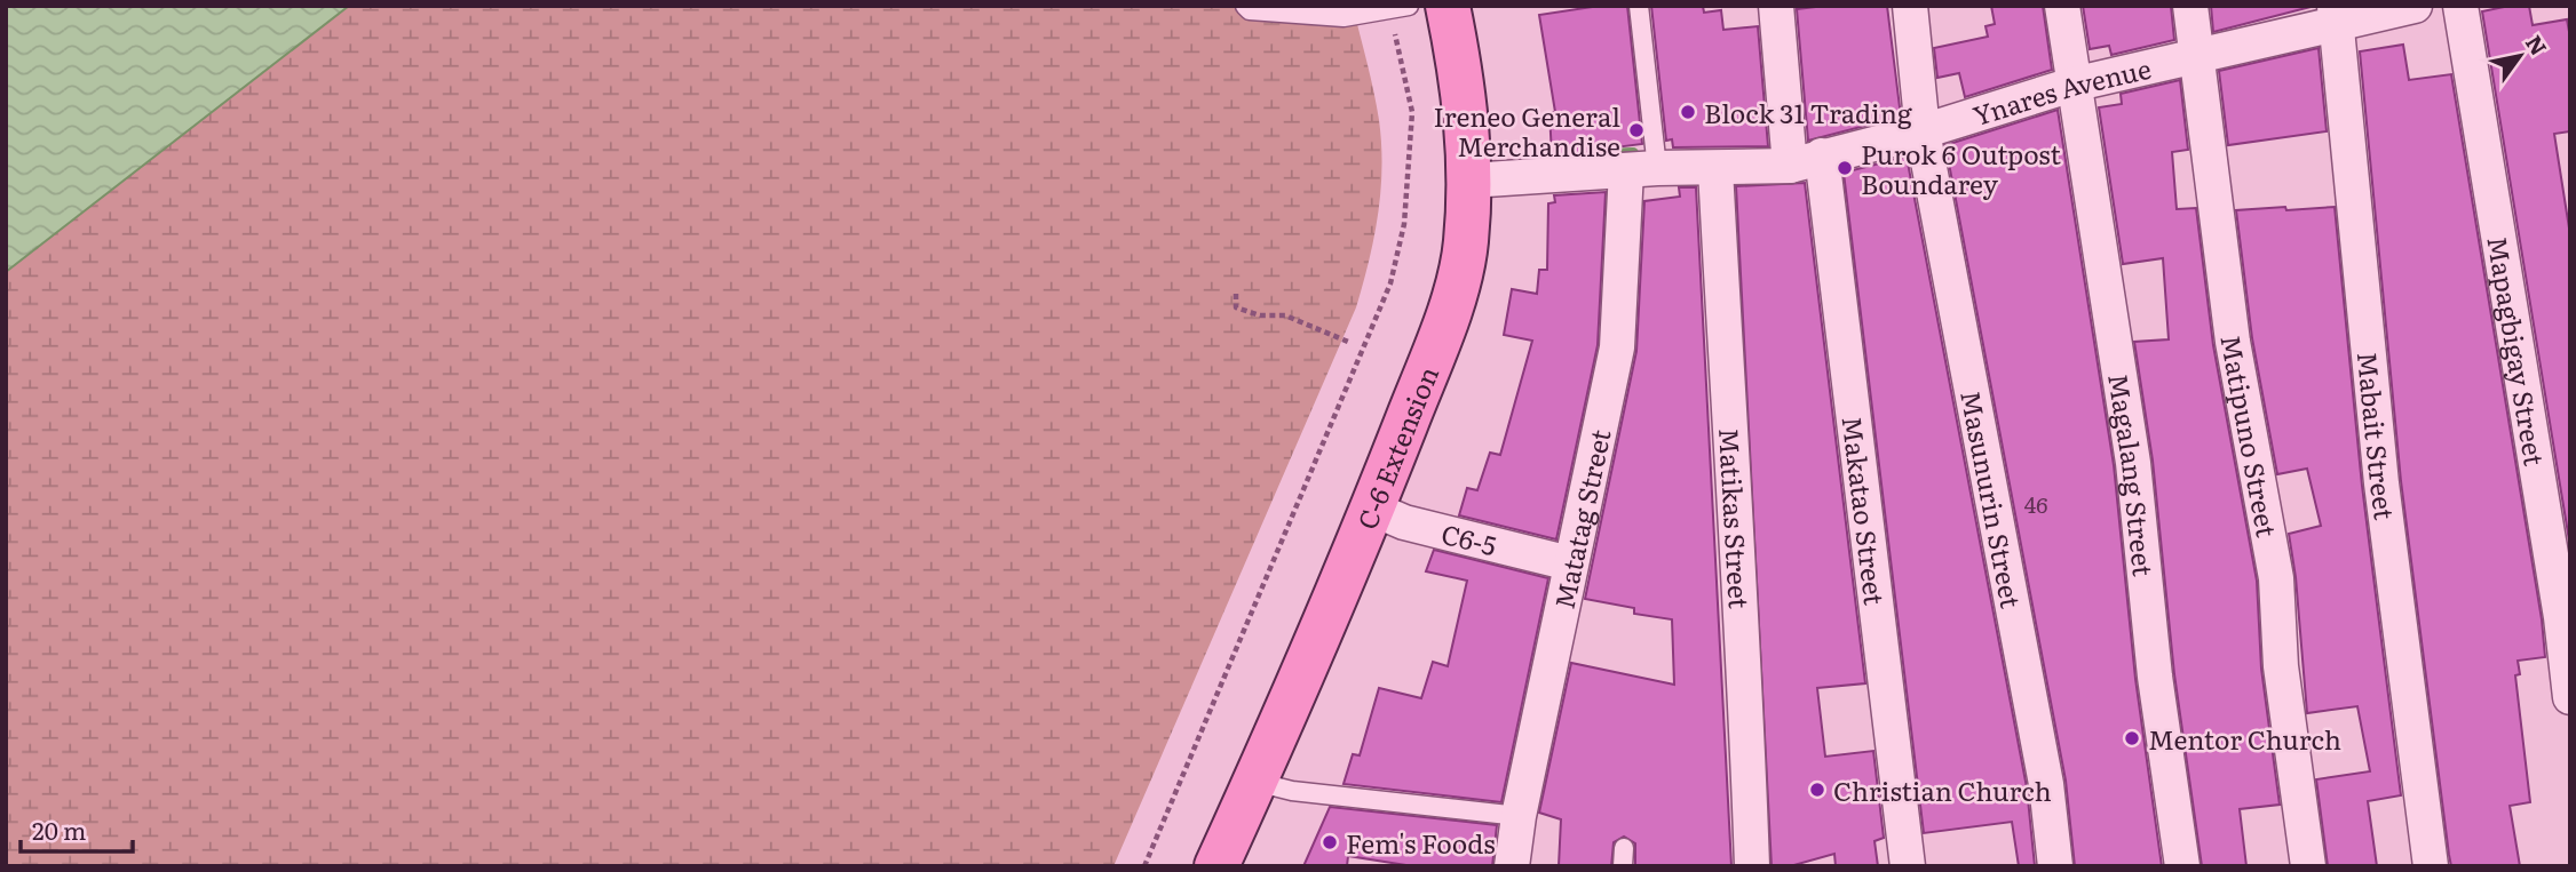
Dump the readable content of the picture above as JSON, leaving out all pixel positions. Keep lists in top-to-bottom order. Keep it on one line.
{"streets":{"main road":["C-6 Extension"],"street":["Ynares Avenue","Mapagbigay Street","Matipuno Street","Mabait Street","Magalang Street","Masunurin Street","Makatao Street","Matikas Street","Matatag Street","C6-5"]},"crossings":[["Ynares Avenue","Matipuno Street"],["Ynares Avenue","Mabait Street"],["Ynares Avenue","C-6 Extension"],["Ynares Avenue","Magalang Street"],["Ynares Avenue","Masunurin Street"],["Ynares Avenue","Makatao Street"],["Ynares Avenue","Matikas Street"],["Ynares Avenue","Matatag Street"],["C-6 Extension","C6-5"],["Matatag Street","C6-5"]],"places":["Block 31 Trading","Ireneo General Merchandise","Purok 6 Outpost Boundarey","Mentor Church","Christian Church","Fem's Foods"],"house_numbers":["46"],"scale_bar":"20 m","north":"top right"}
